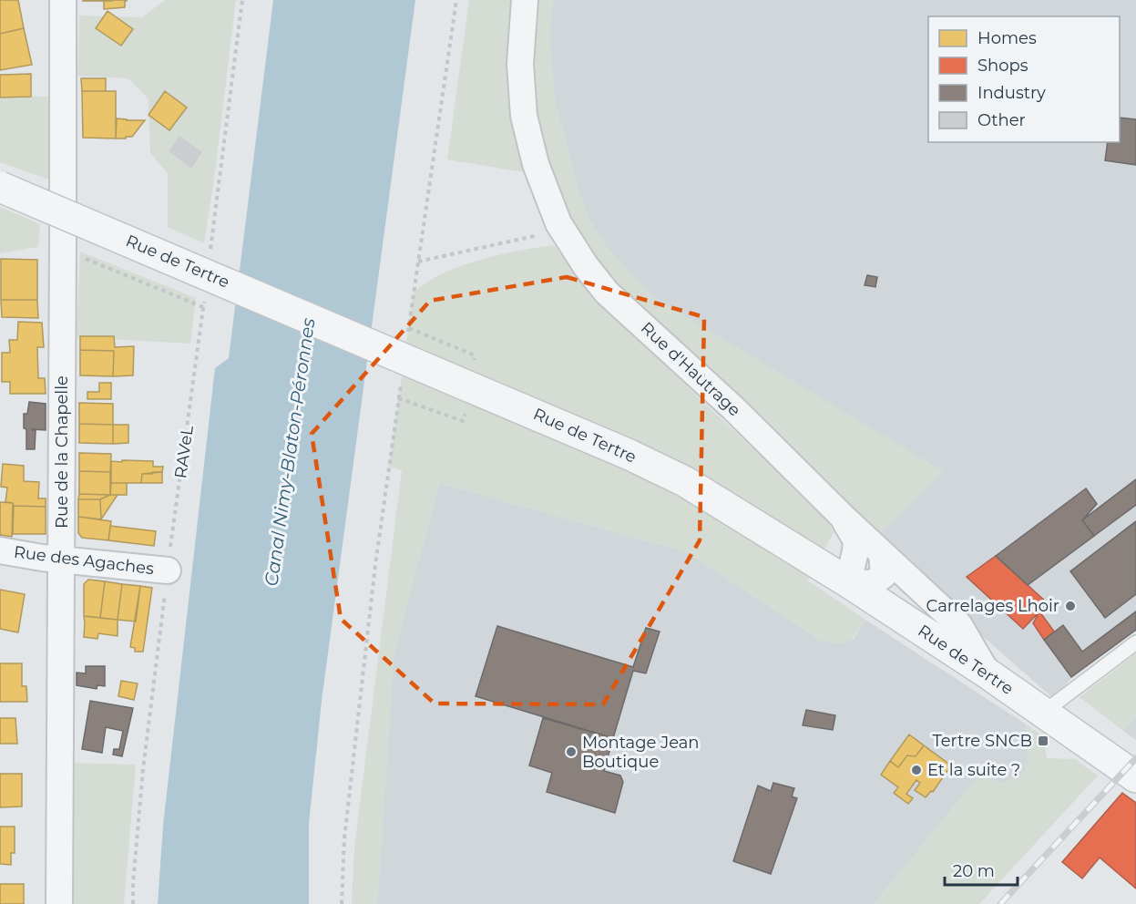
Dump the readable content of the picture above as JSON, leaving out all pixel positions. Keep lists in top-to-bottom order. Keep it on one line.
{"streets":{"street":["Rue de Tertre","Rue d'Hautrage","Rue de la Chapelle","Rue des Agaches"],"path":["RAVeL"]},"crossings":[["Rue de Tertre","Rue d'Hautrage"],["Rue de la Chapelle","Rue des Agaches"],["RAVeL","Rue des Agaches"]],"water":["Canal Nimy-Blaton-Péronnes"],"places":{"other":["Carrelages Lhoir","Montage Jean Boutique","Et la suite ?"],"transit":["Tertre SNCB"]},"legend":["Homes","Shops","Industry","Other"],"scale_bar":"20 m"}
